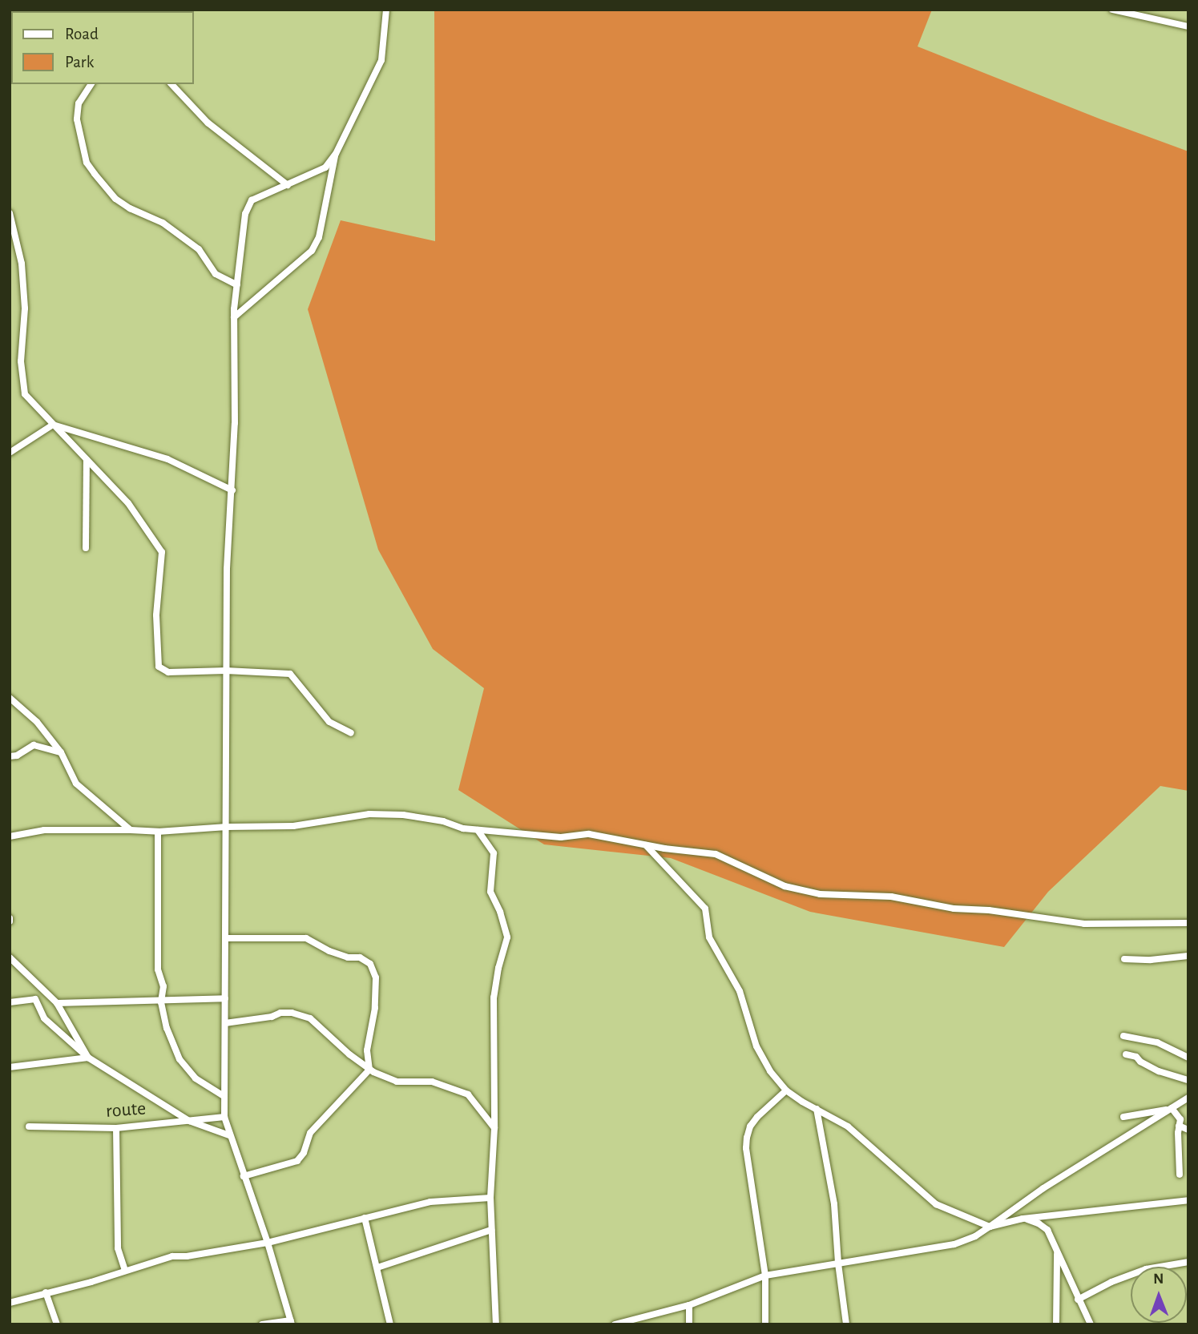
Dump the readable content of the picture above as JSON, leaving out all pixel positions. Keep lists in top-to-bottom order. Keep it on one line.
{"streets":{"street":["route"]},"legend":["Road","Park"],"north":"top"}
